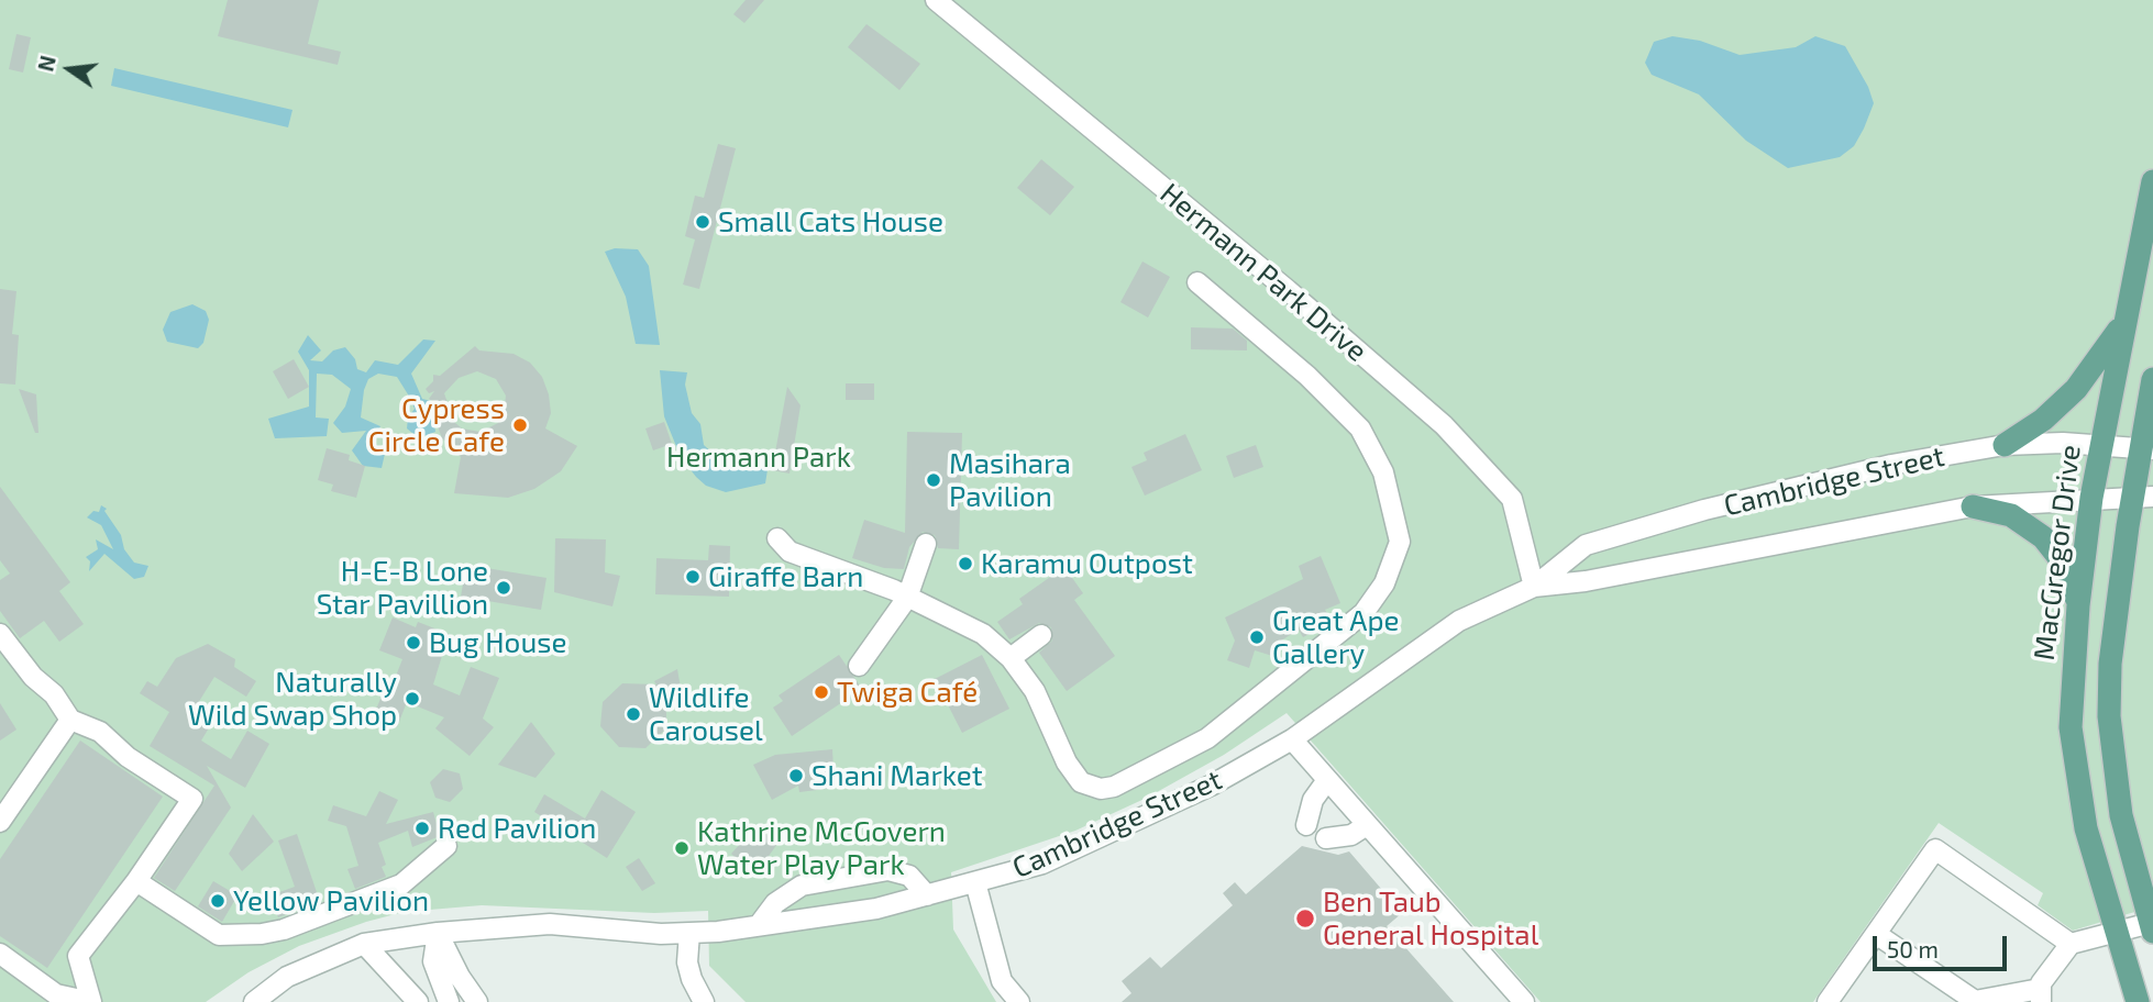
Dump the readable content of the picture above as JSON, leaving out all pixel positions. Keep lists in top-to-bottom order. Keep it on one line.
{"streets":{"main road":["MacGregor Drive"],"street":["Hermann Park Drive","Cambridge Street"]},"crossings":[["Hermann Park Drive","Cambridge Street"],["Cambridge Street","MacGregor Drive"]],"parks":["Hermann Park"],"places":["Small Cats House","Cypress Circle Cafe","Masihara Pavilion","Karamu Outpost","Giraffe Barn","H-E-B Lone Star Pavillion","Great Ape Gallery","Bug House","Twiga Café","Naturally Wild Swap Shop","Wildlife Carousel","Shani Market","Red Pavilion","Kathrine McGovern Water Play Park","Yellow Pavilion","Ben Taub General Hospital"],"scale_bar":"50 m","north":"left"}
